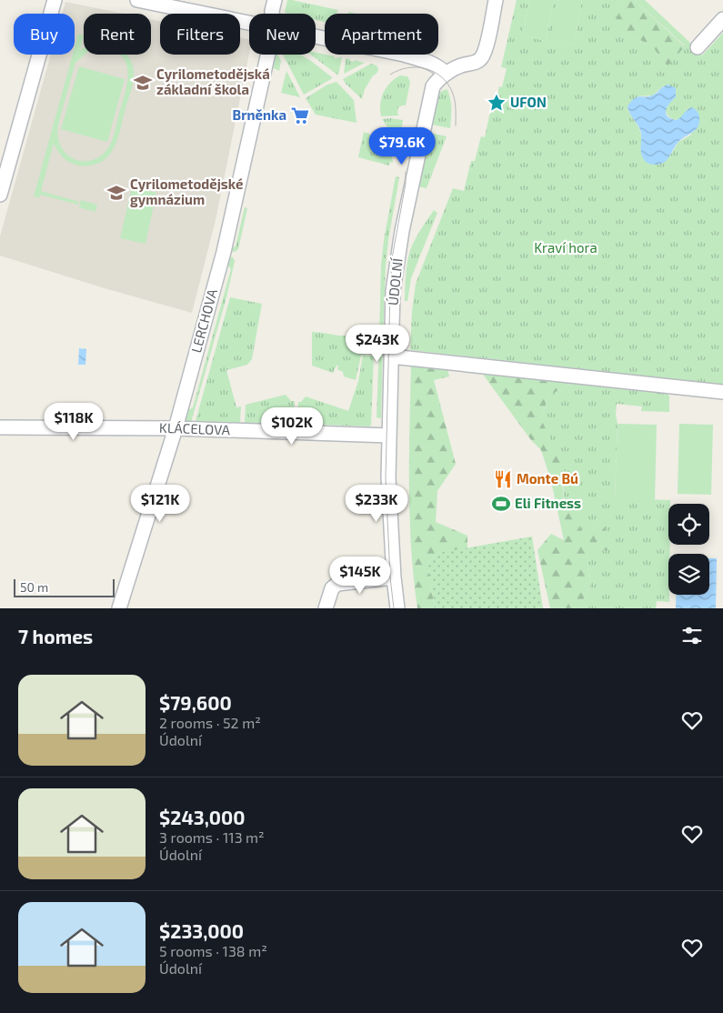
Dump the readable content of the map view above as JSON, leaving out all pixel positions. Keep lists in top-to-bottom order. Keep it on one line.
{"streets":{"street":["ÚDOLNÍ","LERCHOVA","KLÁCELOVA"]},"crossings":[["ÚDOLNÍ","KLÁCELOVA"],["LERCHOVA","KLÁCELOVA"]],"parks":["Kraví hora"],"places":{"school or university":["Cyrilometodějská základní škola","Cyrilometodějské gymnázium"],"place":["UFON"],"supermarket":["Brněnka"],"restaurant":["Monte Bú"],"sports":["Eli Fitness"]},"scale_bar":"50 m","page":{"chip":["Buy","Rent","Filters","New","Apartment"],"price":["$79.6K","$243K","$118K","$102K","$121K","$233K","$145K"],"scale":"50 m","heading":"7 homes","list":[{"name":"$79,600","note":"2 rooms · 52 m² · Údolní"},{"name":"$243,000","note":"3 rooms · 113 m² · Údolní"},{"name":"$233,000","note":"5 rooms · 138 m² · Údolní"}]}}
